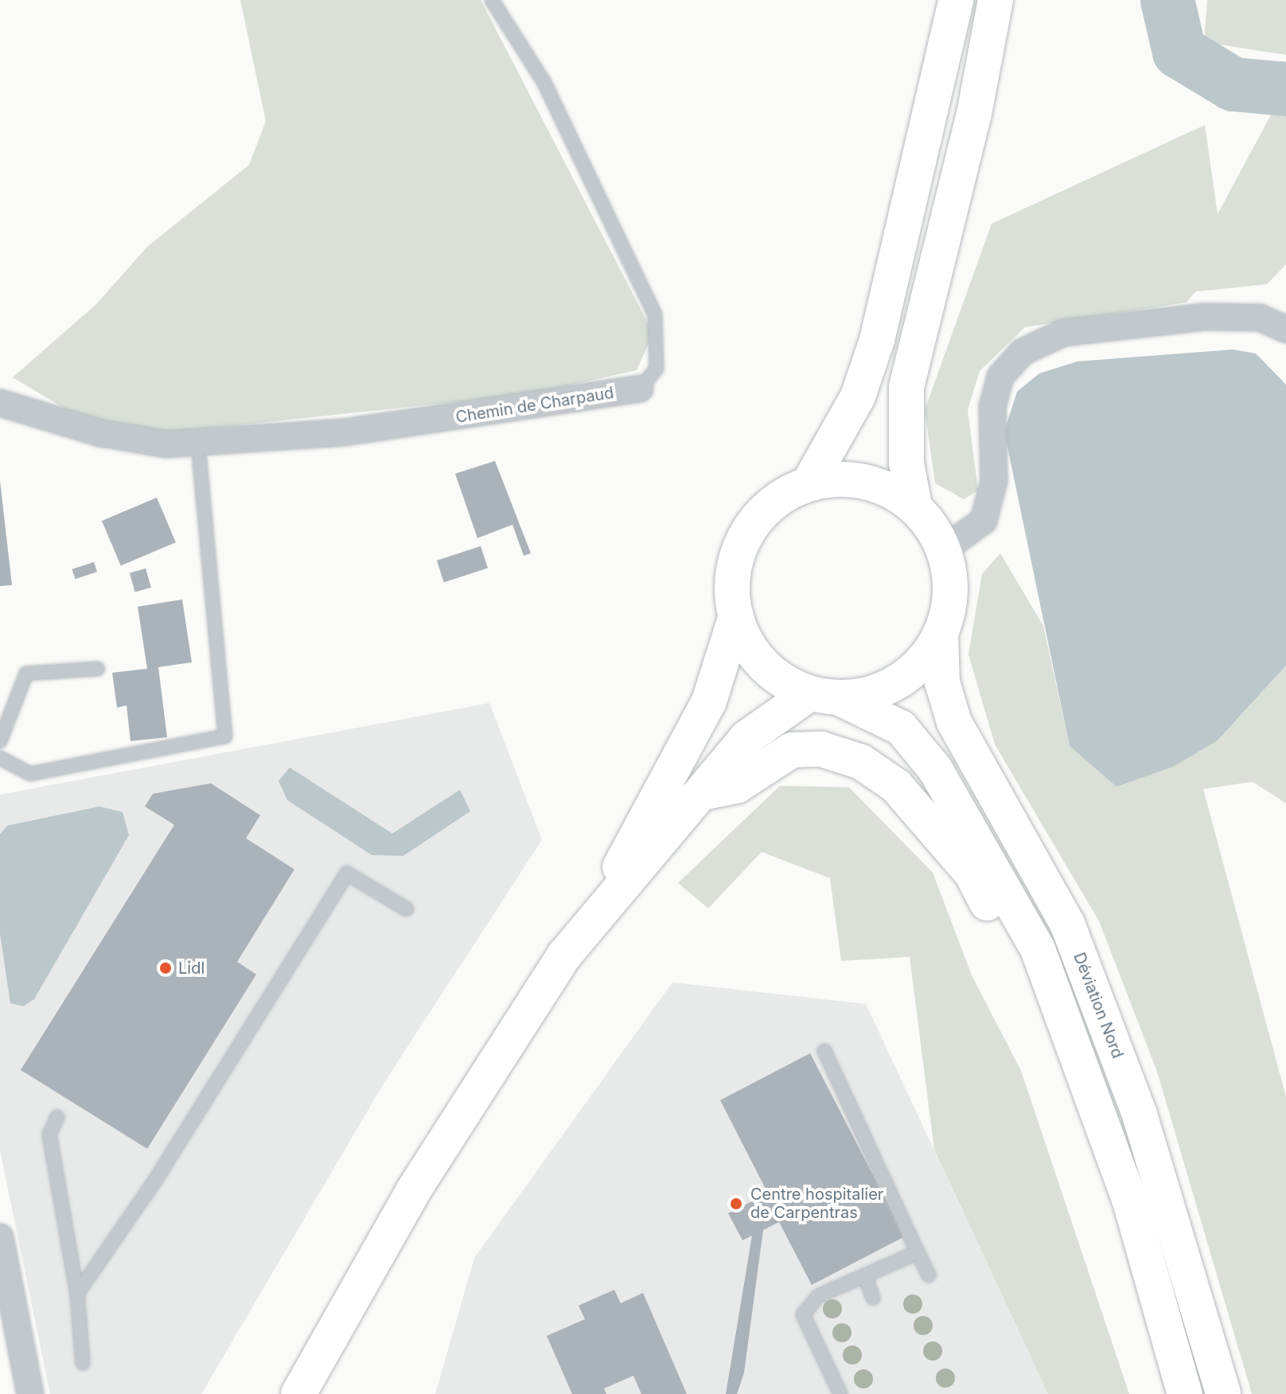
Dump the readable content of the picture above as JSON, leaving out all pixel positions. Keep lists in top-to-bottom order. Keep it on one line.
{"streets":{"main road":["Déviation Nord"],"street":["Chemin de Charpaud"]},"places":["Lidl","Centre hospitalier de Carpentras"]}
